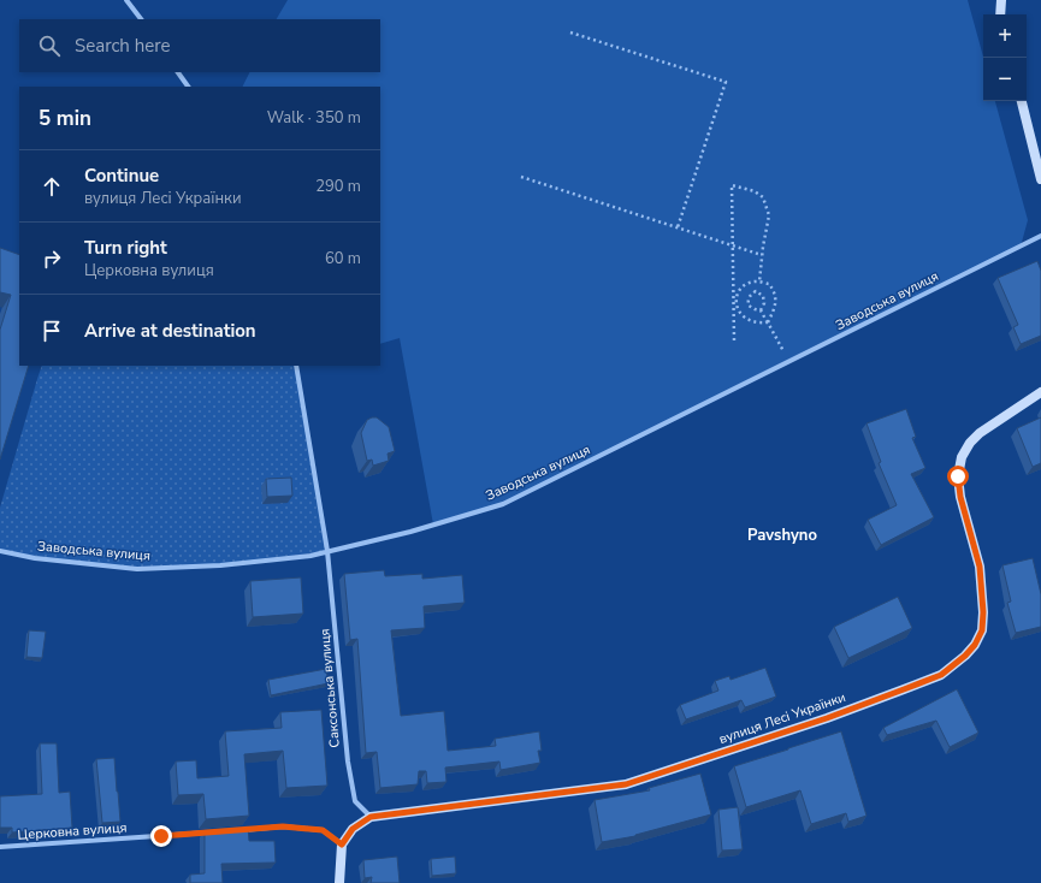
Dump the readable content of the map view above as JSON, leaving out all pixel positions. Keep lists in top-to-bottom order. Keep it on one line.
{"streets":{"street":["Заводська вулиця","Саксонська вулиця","вулиця Лесі Українки","Церковна вулиця"]},"crossings":[["Заводська вулиця","Саксонська вулиця"],["Саксонська вулиця","вулиця Лесі Українки"]],"districts":["Pavshyno"],"page":{"map_buttons":["+","−"],"search":"Search here","heading":["5 min","Walk · 350 m"],"list":[["Continue","вулиця Лесі Українки","290 m"],["Turn right","Церковна вулиця","60 m"],"Arrive at destination"]}}
